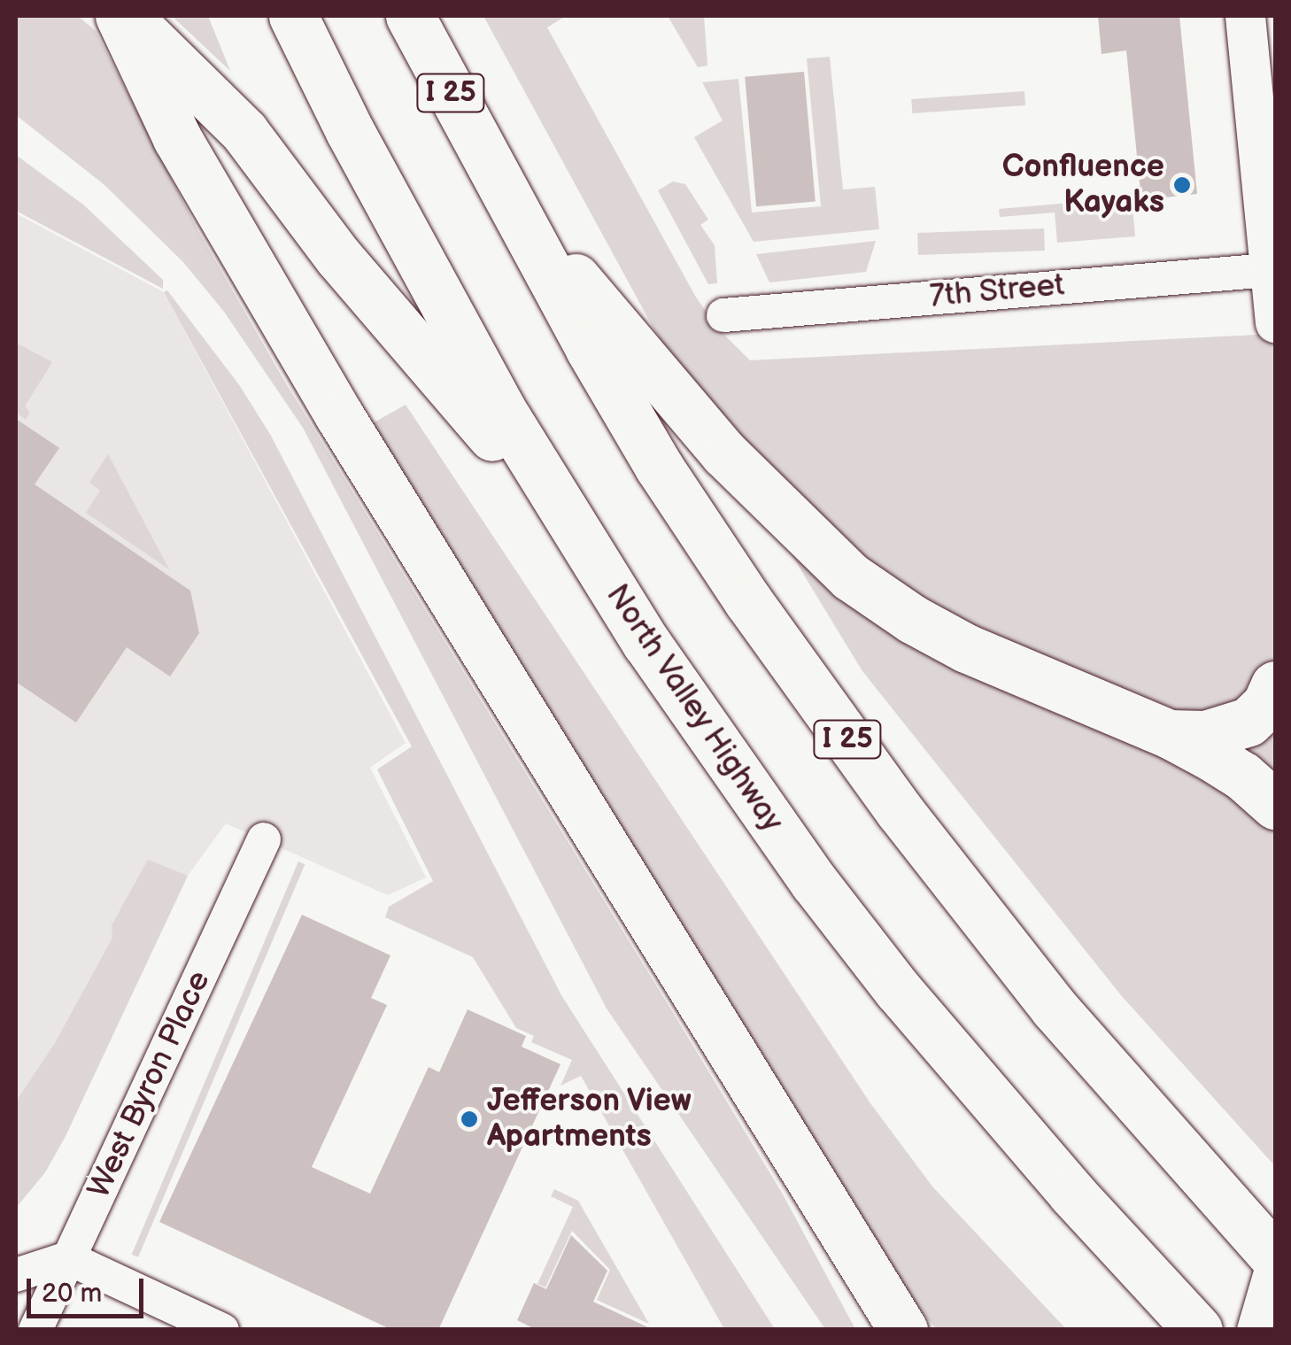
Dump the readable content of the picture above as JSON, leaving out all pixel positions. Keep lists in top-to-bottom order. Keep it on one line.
{"streets":{"highway":["I 25","North Valley Highway"],"street":["7th Street","West Byron Place"]},"places":["Confluence Kayaks","Jefferson View Apartments"],"scale_bar":"20 m"}
